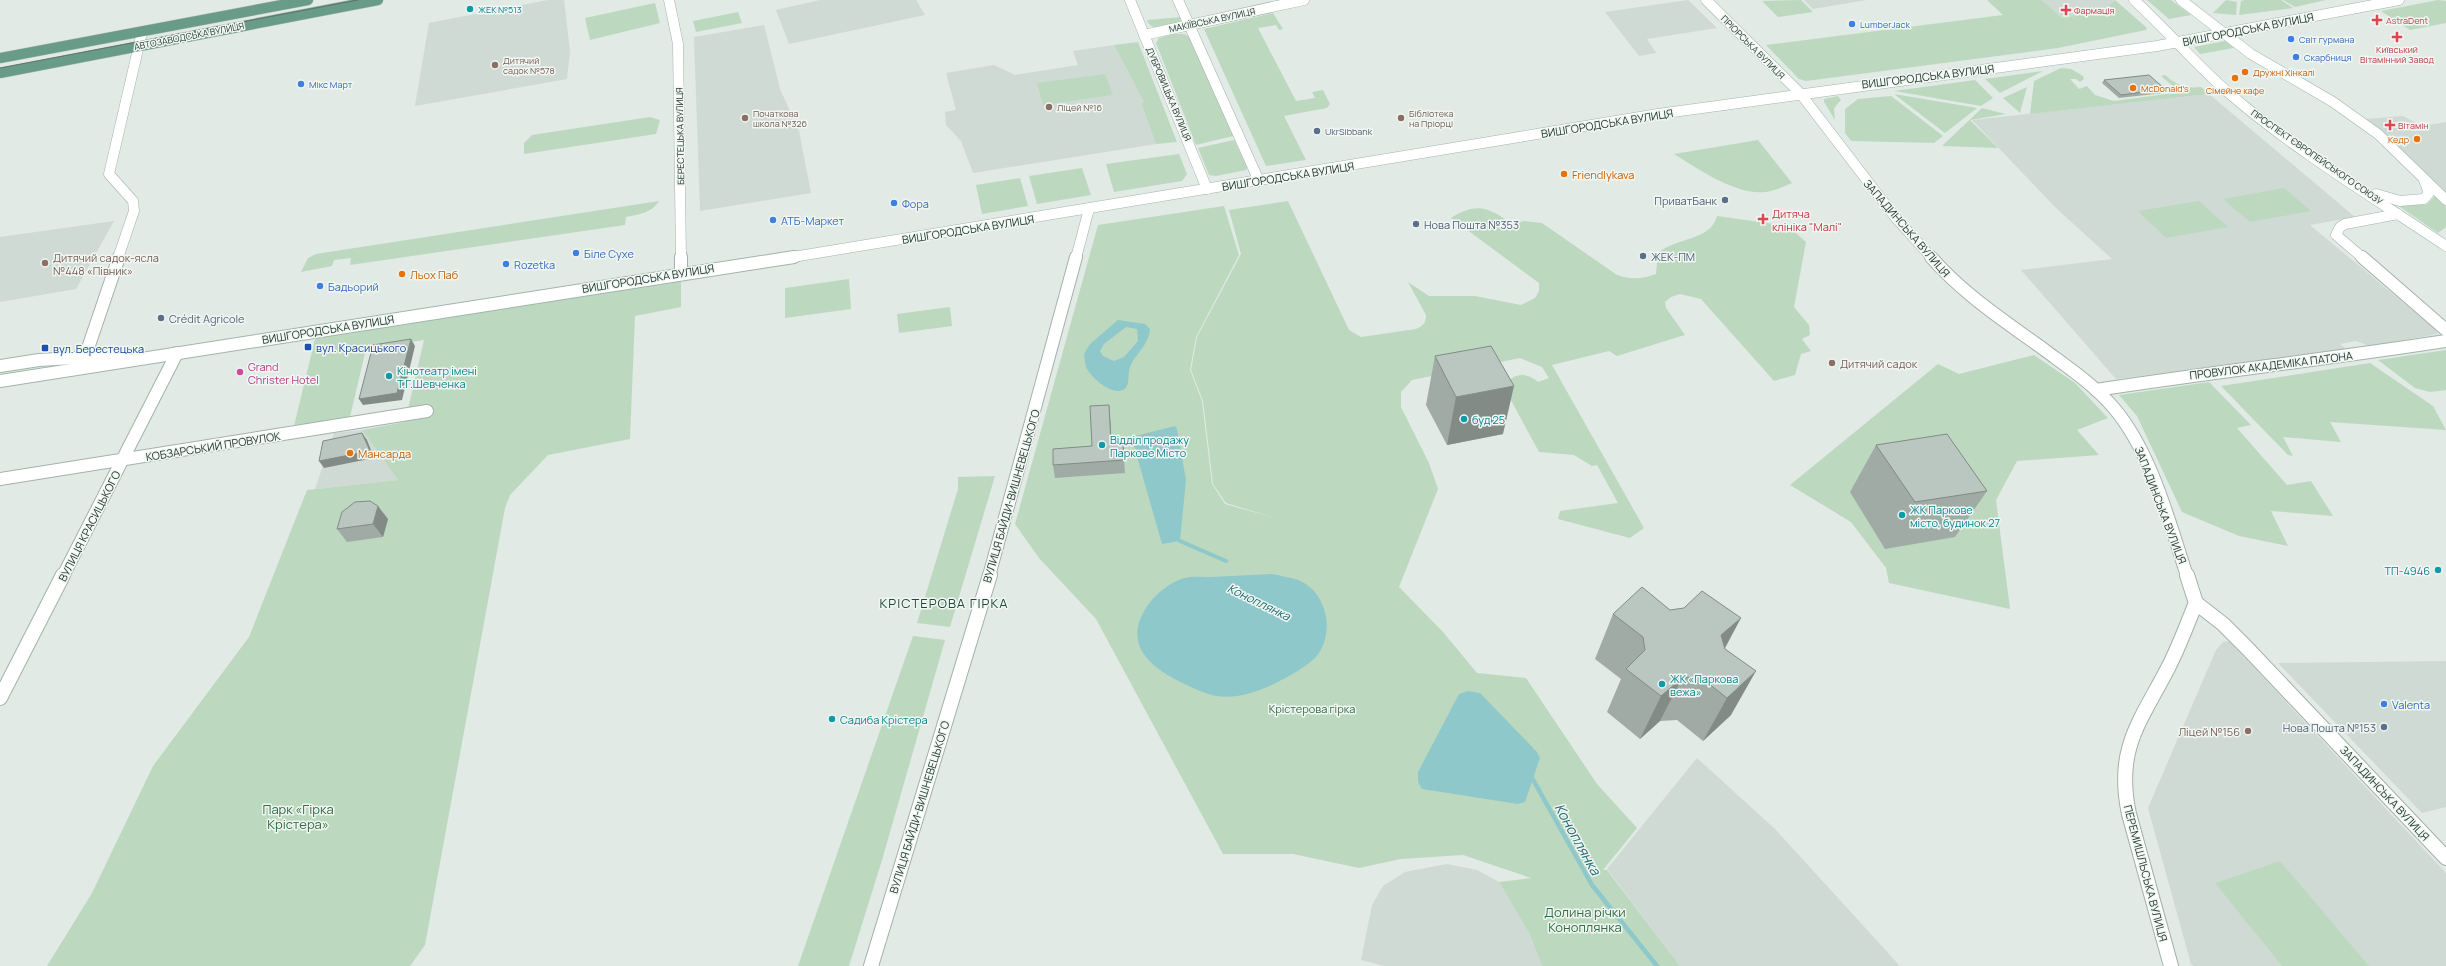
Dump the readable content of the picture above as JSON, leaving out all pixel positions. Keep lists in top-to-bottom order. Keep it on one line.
{"streets":{"main road":["АВТОЗАВОДСЬКА ВУЛИЦЯ"],"street":["МАКІЇВСЬКА ВУЛИЦЯ","ВИШГОРОДСЬКА ВУЛИЦЯ","ПРІОРСЬКА ВУЛИЦЯ","ДУБРОВИЦЬКА ВУЛИЦЯ","БЕРЕСТЕЦЬКА ВУЛИЦЯ","ПРОСПЕКТ ЄВРОПЕЙСЬКОГО СОЮЗУ","ЗАПАДИНСЬКА ВУЛИЦЯ","ПРОВУЛОК АКАДЕМІКА ПАТОНА","КОБЗАРСЬКИЙ ПРОВУЛОК","ВУЛИЦЯ БАЙДИ-ВИШНЕВЕЦЬКОГО","ВУЛИЦЯ КРАСИЦЬКОГО","ПЕРЕМИШЛЬСЬКА ВУЛИЦЯ"]},"crossings":[["МАКІЇВСЬКА ВУЛИЦЯ","ДУБРОВИЦЬКА ВУЛИЦЯ"],["ВИШГОРОДСЬКА ВУЛИЦЯ","ПРІОРСЬКА ВУЛИЦЯ"],["ВИШГОРОДСЬКА ВУЛИЦЯ","ДУБРОВИЦЬКА ВУЛИЦЯ"],["ВИШГОРОДСЬКА ВУЛИЦЯ","БЕРЕСТЕЦЬКА ВУЛИЦЯ"],["ВИШГОРОДСЬКА ВУЛИЦЯ","ПРОСПЕКТ ЄВРОПЕЙСЬКОГО СОЮЗУ"],["ВИШГОРОДСЬКА ВУЛИЦЯ","ЗАПАДИНСЬКА ВУЛИЦЯ"],["ВИШГОРОДСЬКА ВУЛИЦЯ","ВУЛИЦЯ БАЙДИ-ВИШНЕВЕЦЬКОГО"],["ВИШГОРОДСЬКА ВУЛИЦЯ","ВУЛИЦЯ КРАСИЦЬКОГО"],["ПРІОРСЬКА ВУЛИЦЯ","ЗАПАДИНСЬКА ВУЛИЦЯ"],["ЗАПАДИНСЬКА ВУЛИЦЯ","ПРОВУЛОК АКАДЕМІКА ПАТОНА"],["ЗАПАДИНСЬКА ВУЛИЦЯ","ПЕРЕМИШЛЬСЬКА ВУЛИЦЯ"],["КОБЗАРСЬКИЙ ПРОВУЛОК","ВУЛИЦЯ КРАСИЦЬКОГО"]],"districts":["КРІСТЕРОВА ГІРКА"],"water":["Коноплянка"],"parks":["Крістерова гірка","Парк «Гірка Крістера»","Долина річки Коноплянка"],"places":{"other":["ЖЕК №513","LumberJack","Світ гурмана","Скарбниця","Дитячий садок №578","Дружні Хінкалі","Сімейне кафе","Мікс Март","McDonald's","Ліцей №16","Початкова школа №326","Бібліотека на Пріорці","UkrSibbank","Кедр","Friendlykava","ПриватБанк","Фора","АТБ-Маркет","Нова Пошта №353","Біле Сухе","ЖЕК-ПМ","Дитячий садок-ясла №448 «Півник»","Rozetka","Льох Паб","Бадьорий","Crédit Agricole","Дитячий садок","Grand Christer Hotel","Кінотеатр імені Т.Г.Шевченка","буд 25","Відділ продажу Паркове Місто","Мансарда","ЖК Паркове місто, будинок 27","ТП-4946","ЖК «Паркова вежа»","Valenta","Садиба Крістера","Нова Пошта №153","Ліцей №156"],"health":["Фармація","AstraDent","Київський Вітамінний Завод","Вітамін","Дитяча клініка \"Малі\""],"transit":["вул. Красицького","вул. Берестецька"]}}
